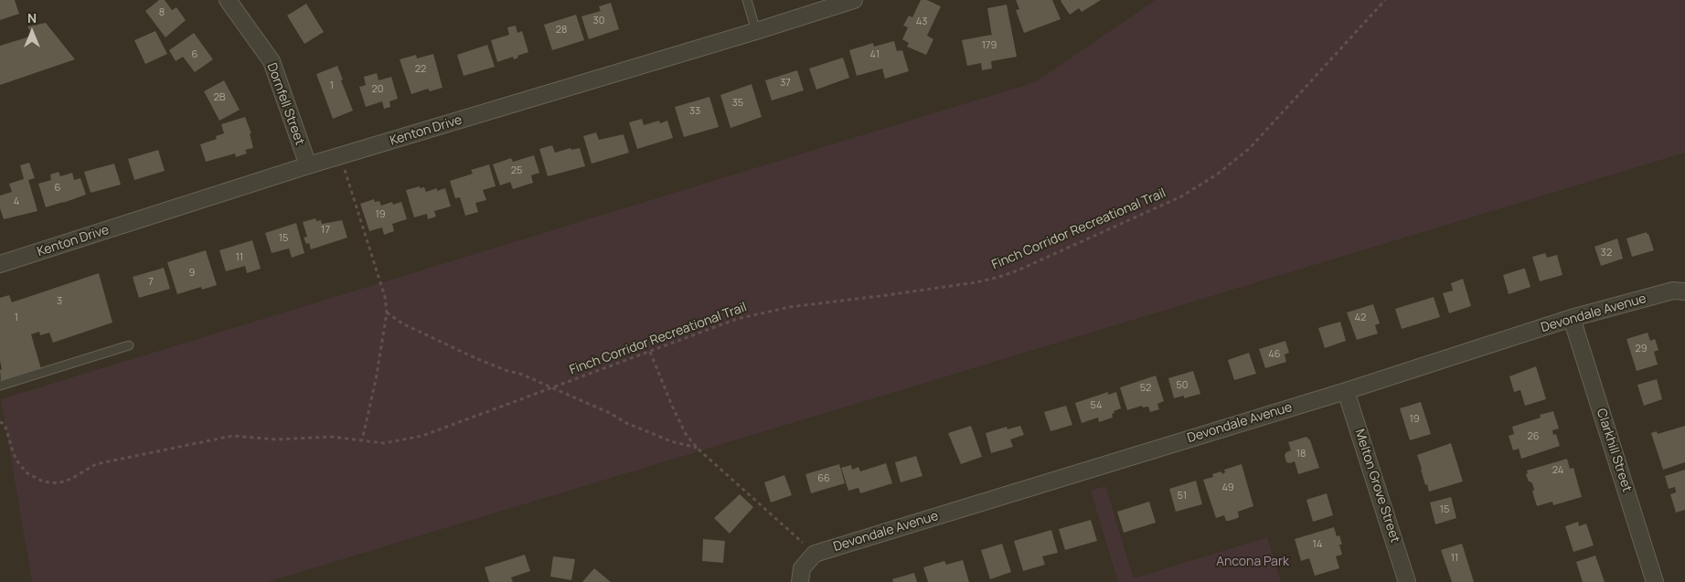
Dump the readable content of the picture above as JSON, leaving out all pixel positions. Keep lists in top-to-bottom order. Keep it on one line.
{"streets":{"street":["Dornfell Street","Kenton Drive","Devondale Avenue","Clarkhill Street","Melton Grove Street"],"path":["Finch Corridor Recreational Trail"]},"crossings":[["Dornfell Street","Kenton Drive"],["Devondale Avenue","Clarkhill Street"],["Devondale Avenue","Melton Grove Street"]],"parks":["Ancona Park"],"house_numbers":["8","30","43","28","179","6","41","22","37","1","20","2B","35","33","25","6","4","19","17","15","32","11","9","7","3","1","42","29","46","50","52","54","19","26","18","24","66","49","51","15","14","11"],"north":"top"}
